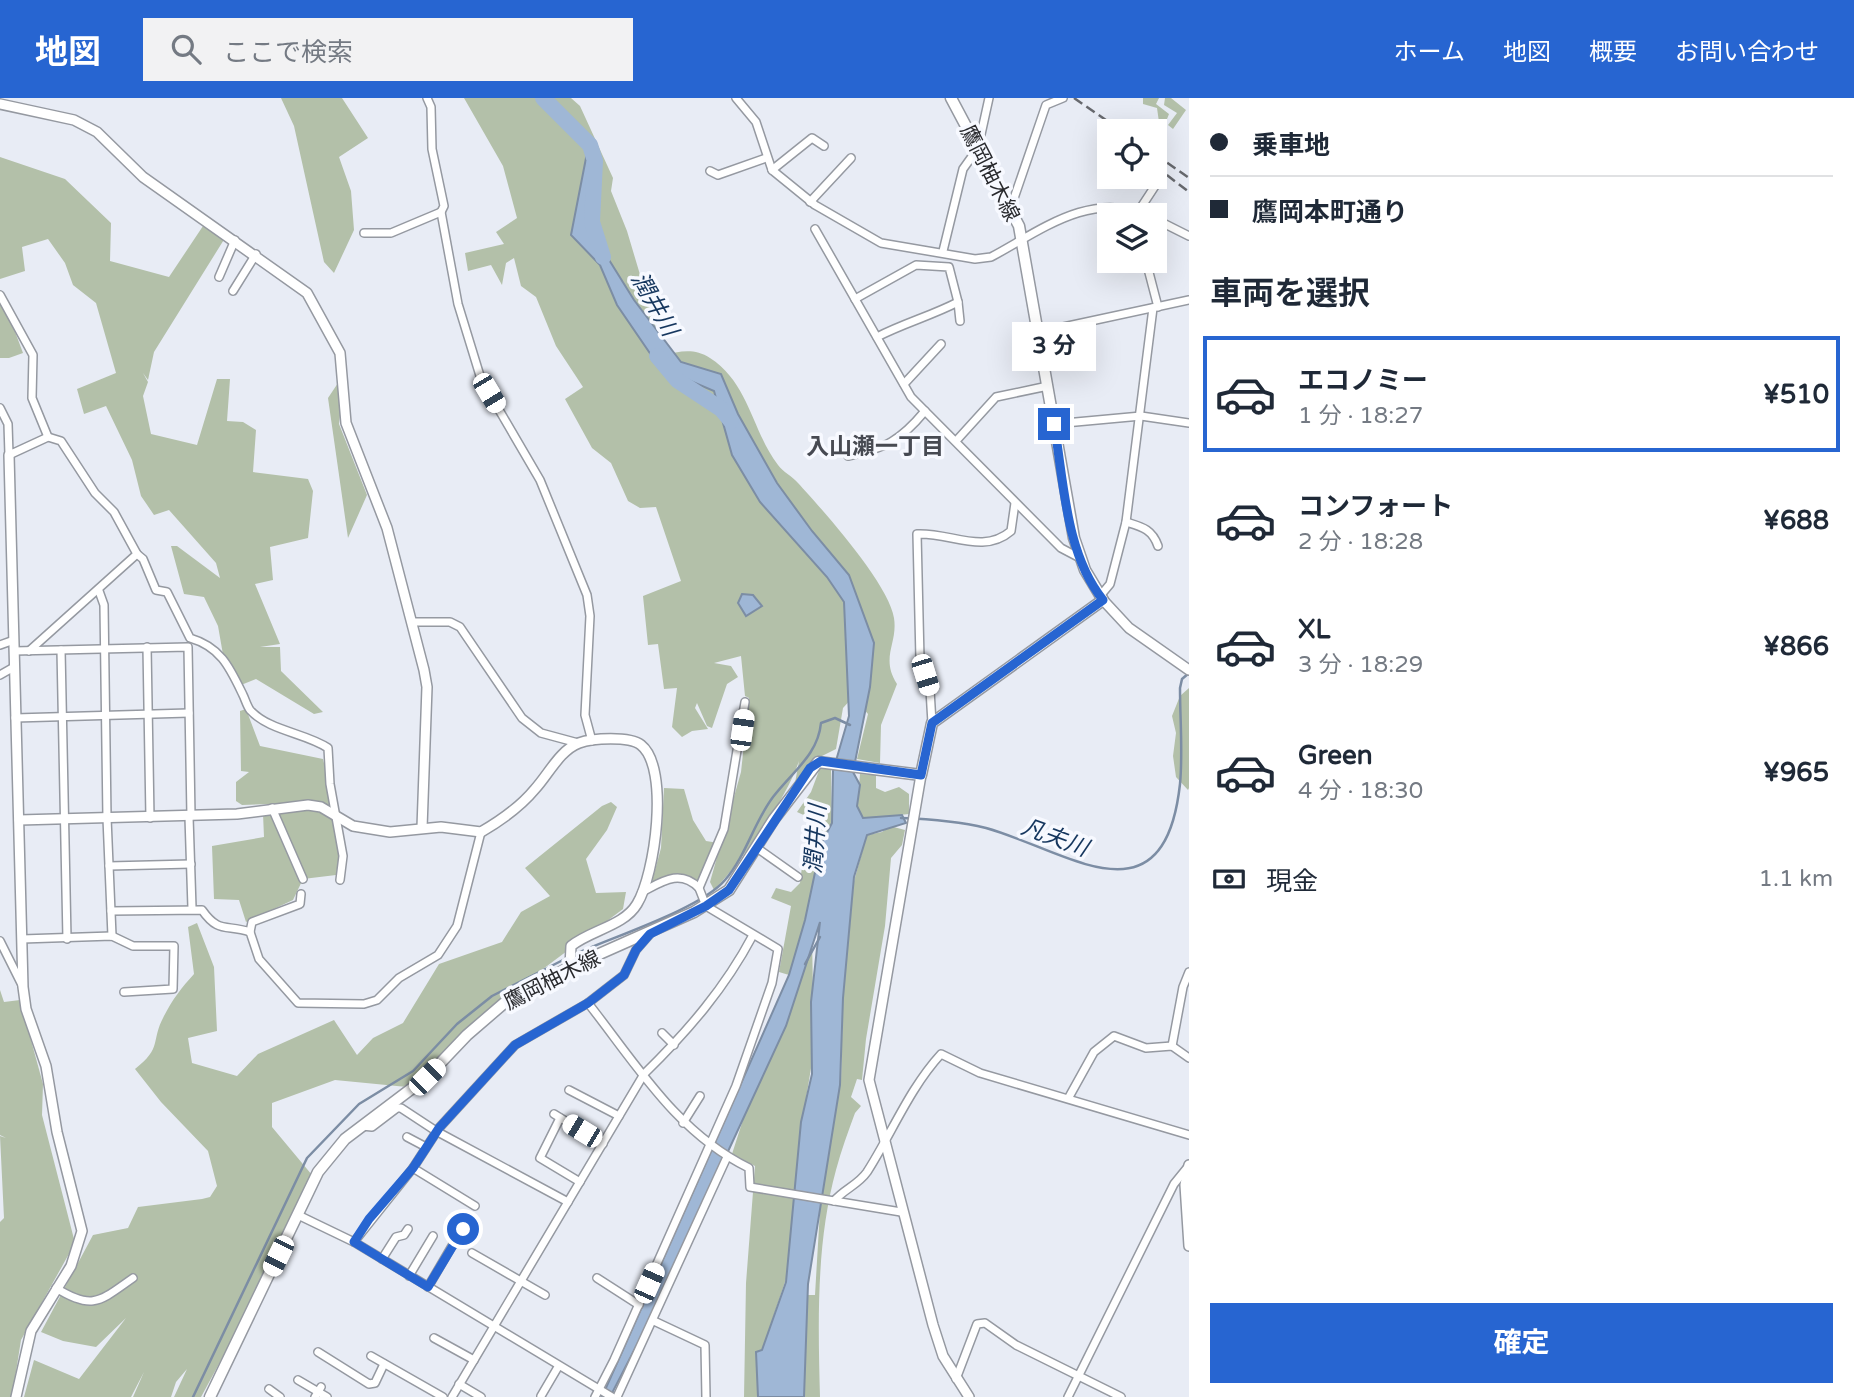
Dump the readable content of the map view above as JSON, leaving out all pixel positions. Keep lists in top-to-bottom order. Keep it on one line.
{"streets":{"main road":["鷹岡柚木線"]},"districts":["入山瀬一丁目"],"water":["潤井川","凡夫川"],"page":{"header":"地図","search":"ここで検索","nav":["ホーム","地図","概要","お問い合わせ"],"banner":["乗車地","鷹岡本町通り"],"heading":"車両を選択","bubble":"3 分","list":[{"name":"エコノミー","note":"1 分 · 18:27","value":"¥510"},{"name":"コンフォート","note":"2 分 · 18:28","value":"¥688"},{"name":"XL","note":"3 分 · 18:29","value":"¥866"},{"name":"Green","note":"4 分 · 18:30","value":"¥965"}],"pay":["現金","1.1 km"],"buttons":"確定"}}
